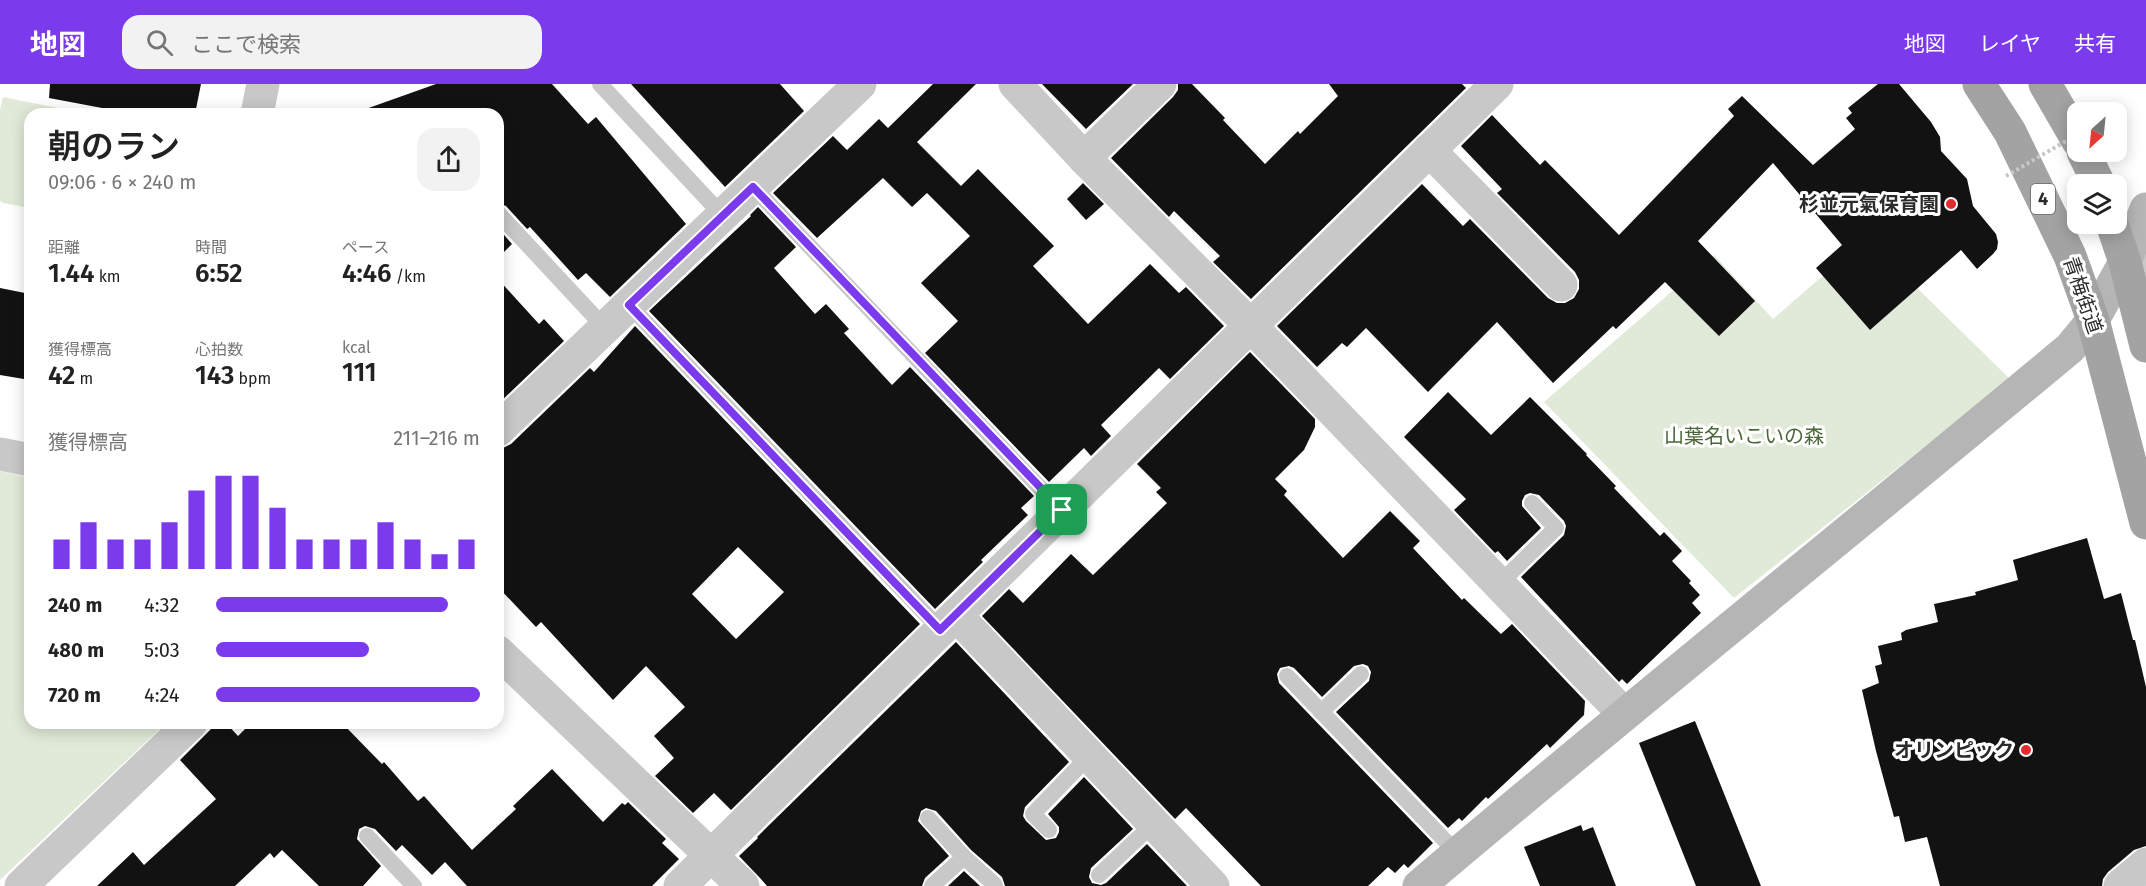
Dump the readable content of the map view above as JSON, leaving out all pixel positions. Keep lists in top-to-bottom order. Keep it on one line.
{"streets":{"main road":["4","青梅街道"]},"parks":["山葉名いこいの森"],"places":["杉並元氣保育園","オリンピック"],"north":"bottom left","page":{"header":"地図","search":"ここで検索","nav":["地図","レイヤ","共有"],"heading":["朝のラン","09:06 · 6 × 240 m"],"stats":[["距離","1.44 km"],["時間","6:52"],["ペース","4:46 /km"],["獲得標高","42 m"],["心拍数","143 bpm"],["kcal","111"]],"chart":["獲得標高","211–216 m"],"list":[{"name":"240 m","note":"4:32"},{"name":"480 m","note":"5:03"},{"name":"720 m","note":"4:24"}]}}
